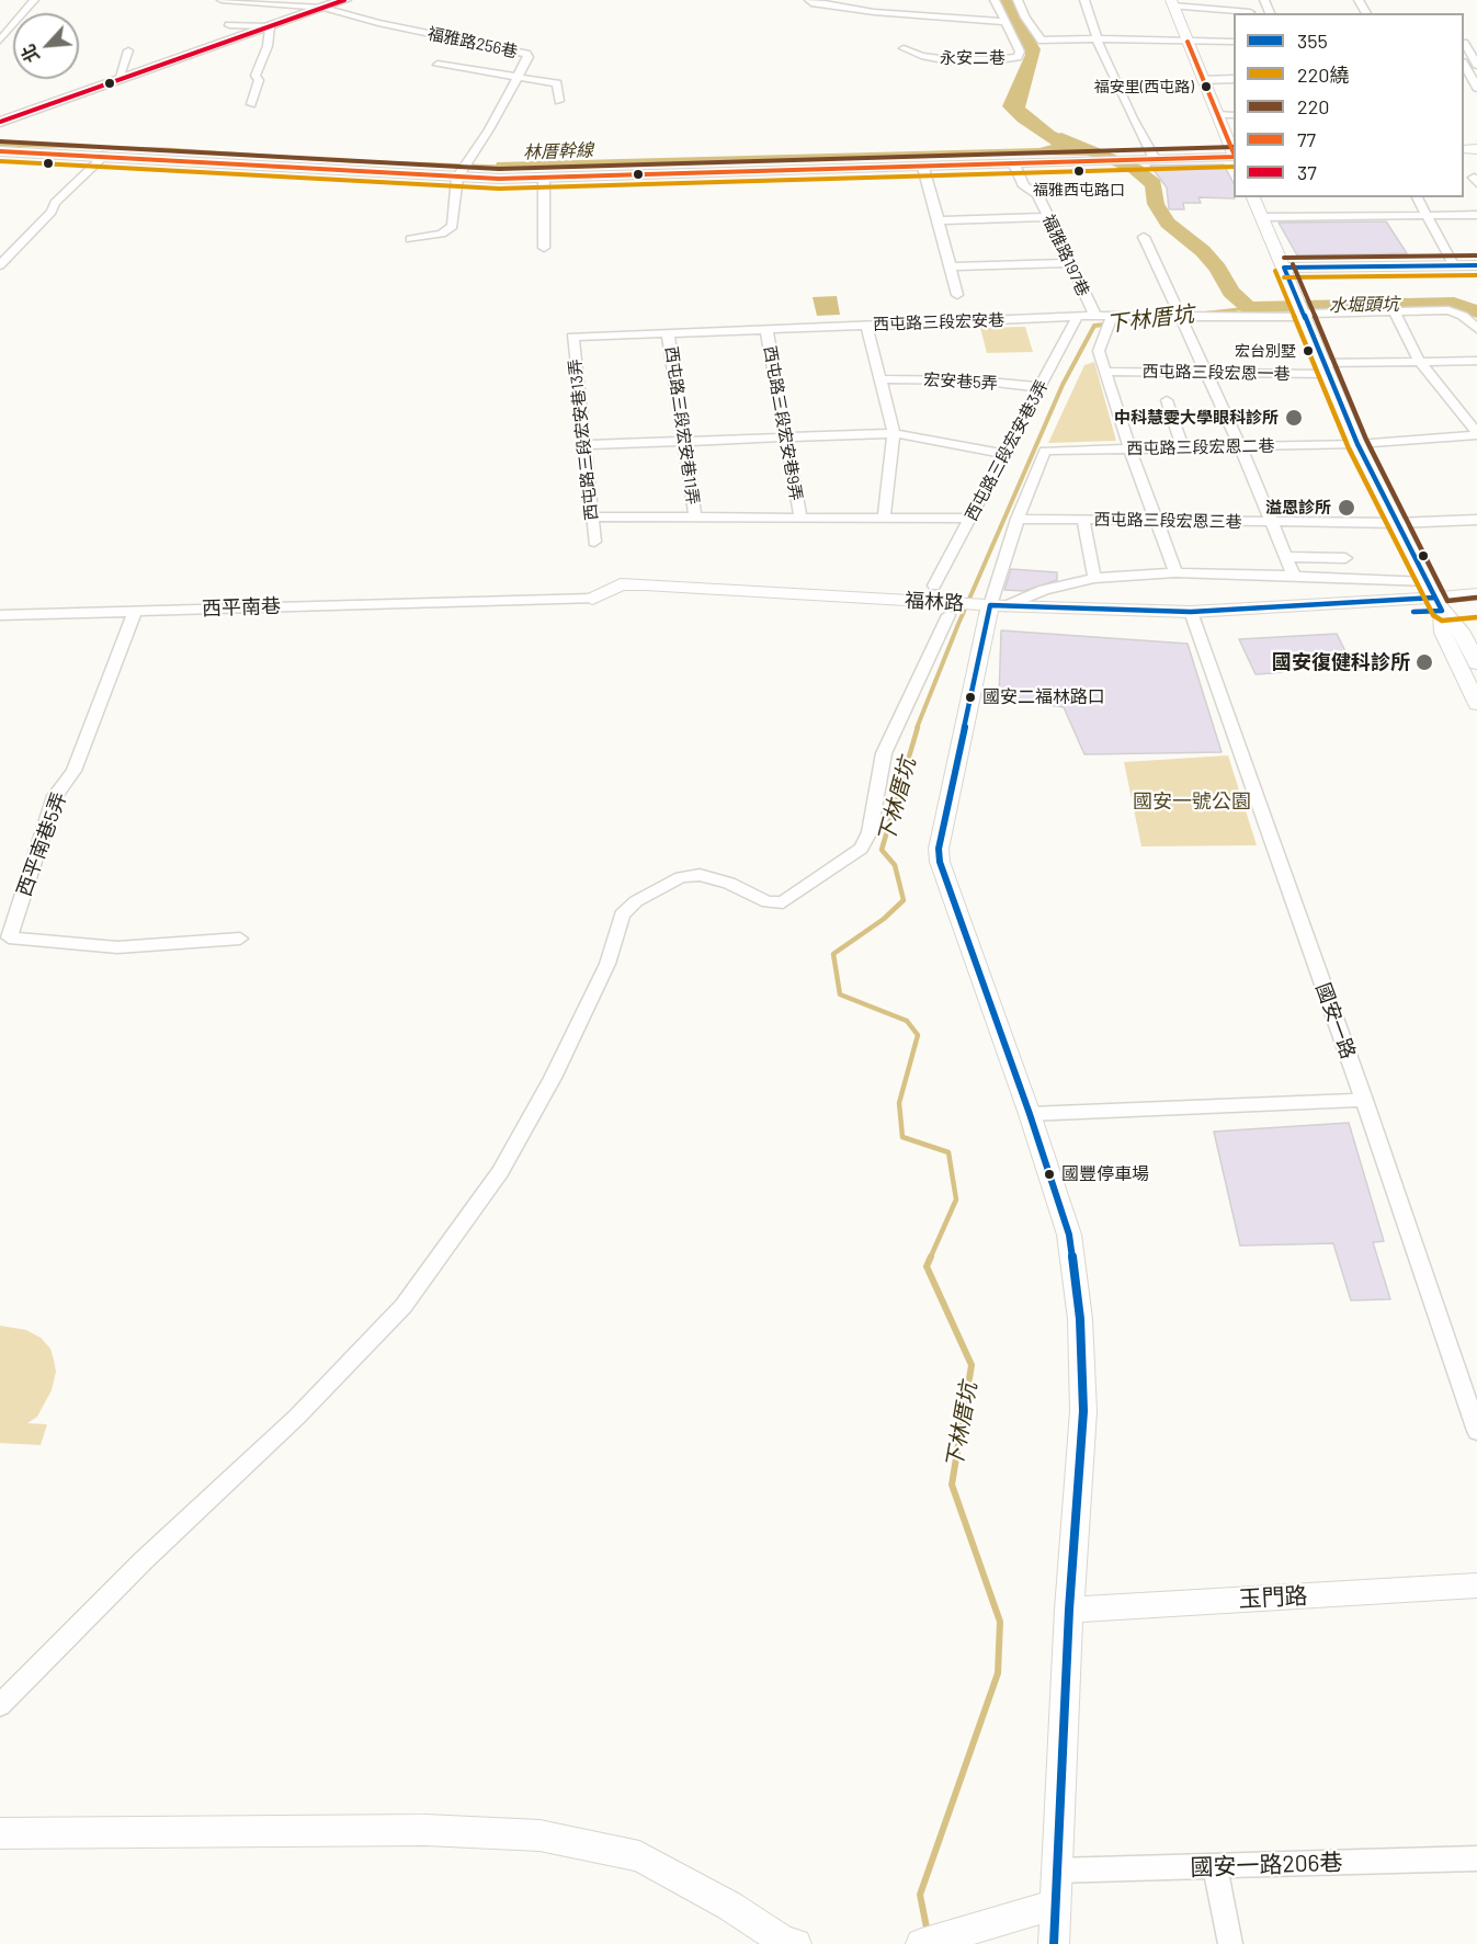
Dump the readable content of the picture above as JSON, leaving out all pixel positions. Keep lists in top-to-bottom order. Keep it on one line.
{"streets":{"street":["福雅路256巷","永安二巷","福雅路197巷","西屯路三段宏安巷","西屯路三段宏恩一巷","宏安巷5弄","西屯路三段宏安巷9弄","西屯路三段宏安巷11弄","西屯路三段宏安巷13弄","西屯路三段宏恩二巷","西屯路三段宏安巷3弄","西屯路三段宏恩三巷","福林路","西平南巷","西平南巷5弄","國安一路","玉門路","國安一路206巷"]},"crossings":[["福雅路197巷","西屯路三段宏安巷"],["西屯路三段宏安巷","西屯路三段宏安巷9弄"],["西屯路三段宏安巷","西屯路三段宏安巷11弄"],["西屯路三段宏安巷","西屯路三段宏安巷13弄"],["西屯路三段宏安巷","西屯路三段宏安巷3弄"],["宏安巷5弄","西屯路三段宏安巷3弄"],["西屯路三段宏恩二巷","西屯路三段宏恩三巷"],["福林路","西平南巷"],["福林路","國安一路"],["西平南巷","西平南巷5弄"]],"water":["林厝幹線","水堀頭坑","下林厝坑"],"parks":["國安一號公園"],"places":["福安里(西屯路)","福雅西屯路口","宏台別墅","中科慧雯大學眼科診所","溢恩診所","國安復健科診所","國安二福林路口","國豐停車場"],"lines":["transit line 37","transit line 77","transit line 220","transit line 220繞","transit line 355"],"legend":["355","220繞","220","77","37"],"north":"bottom left"}
